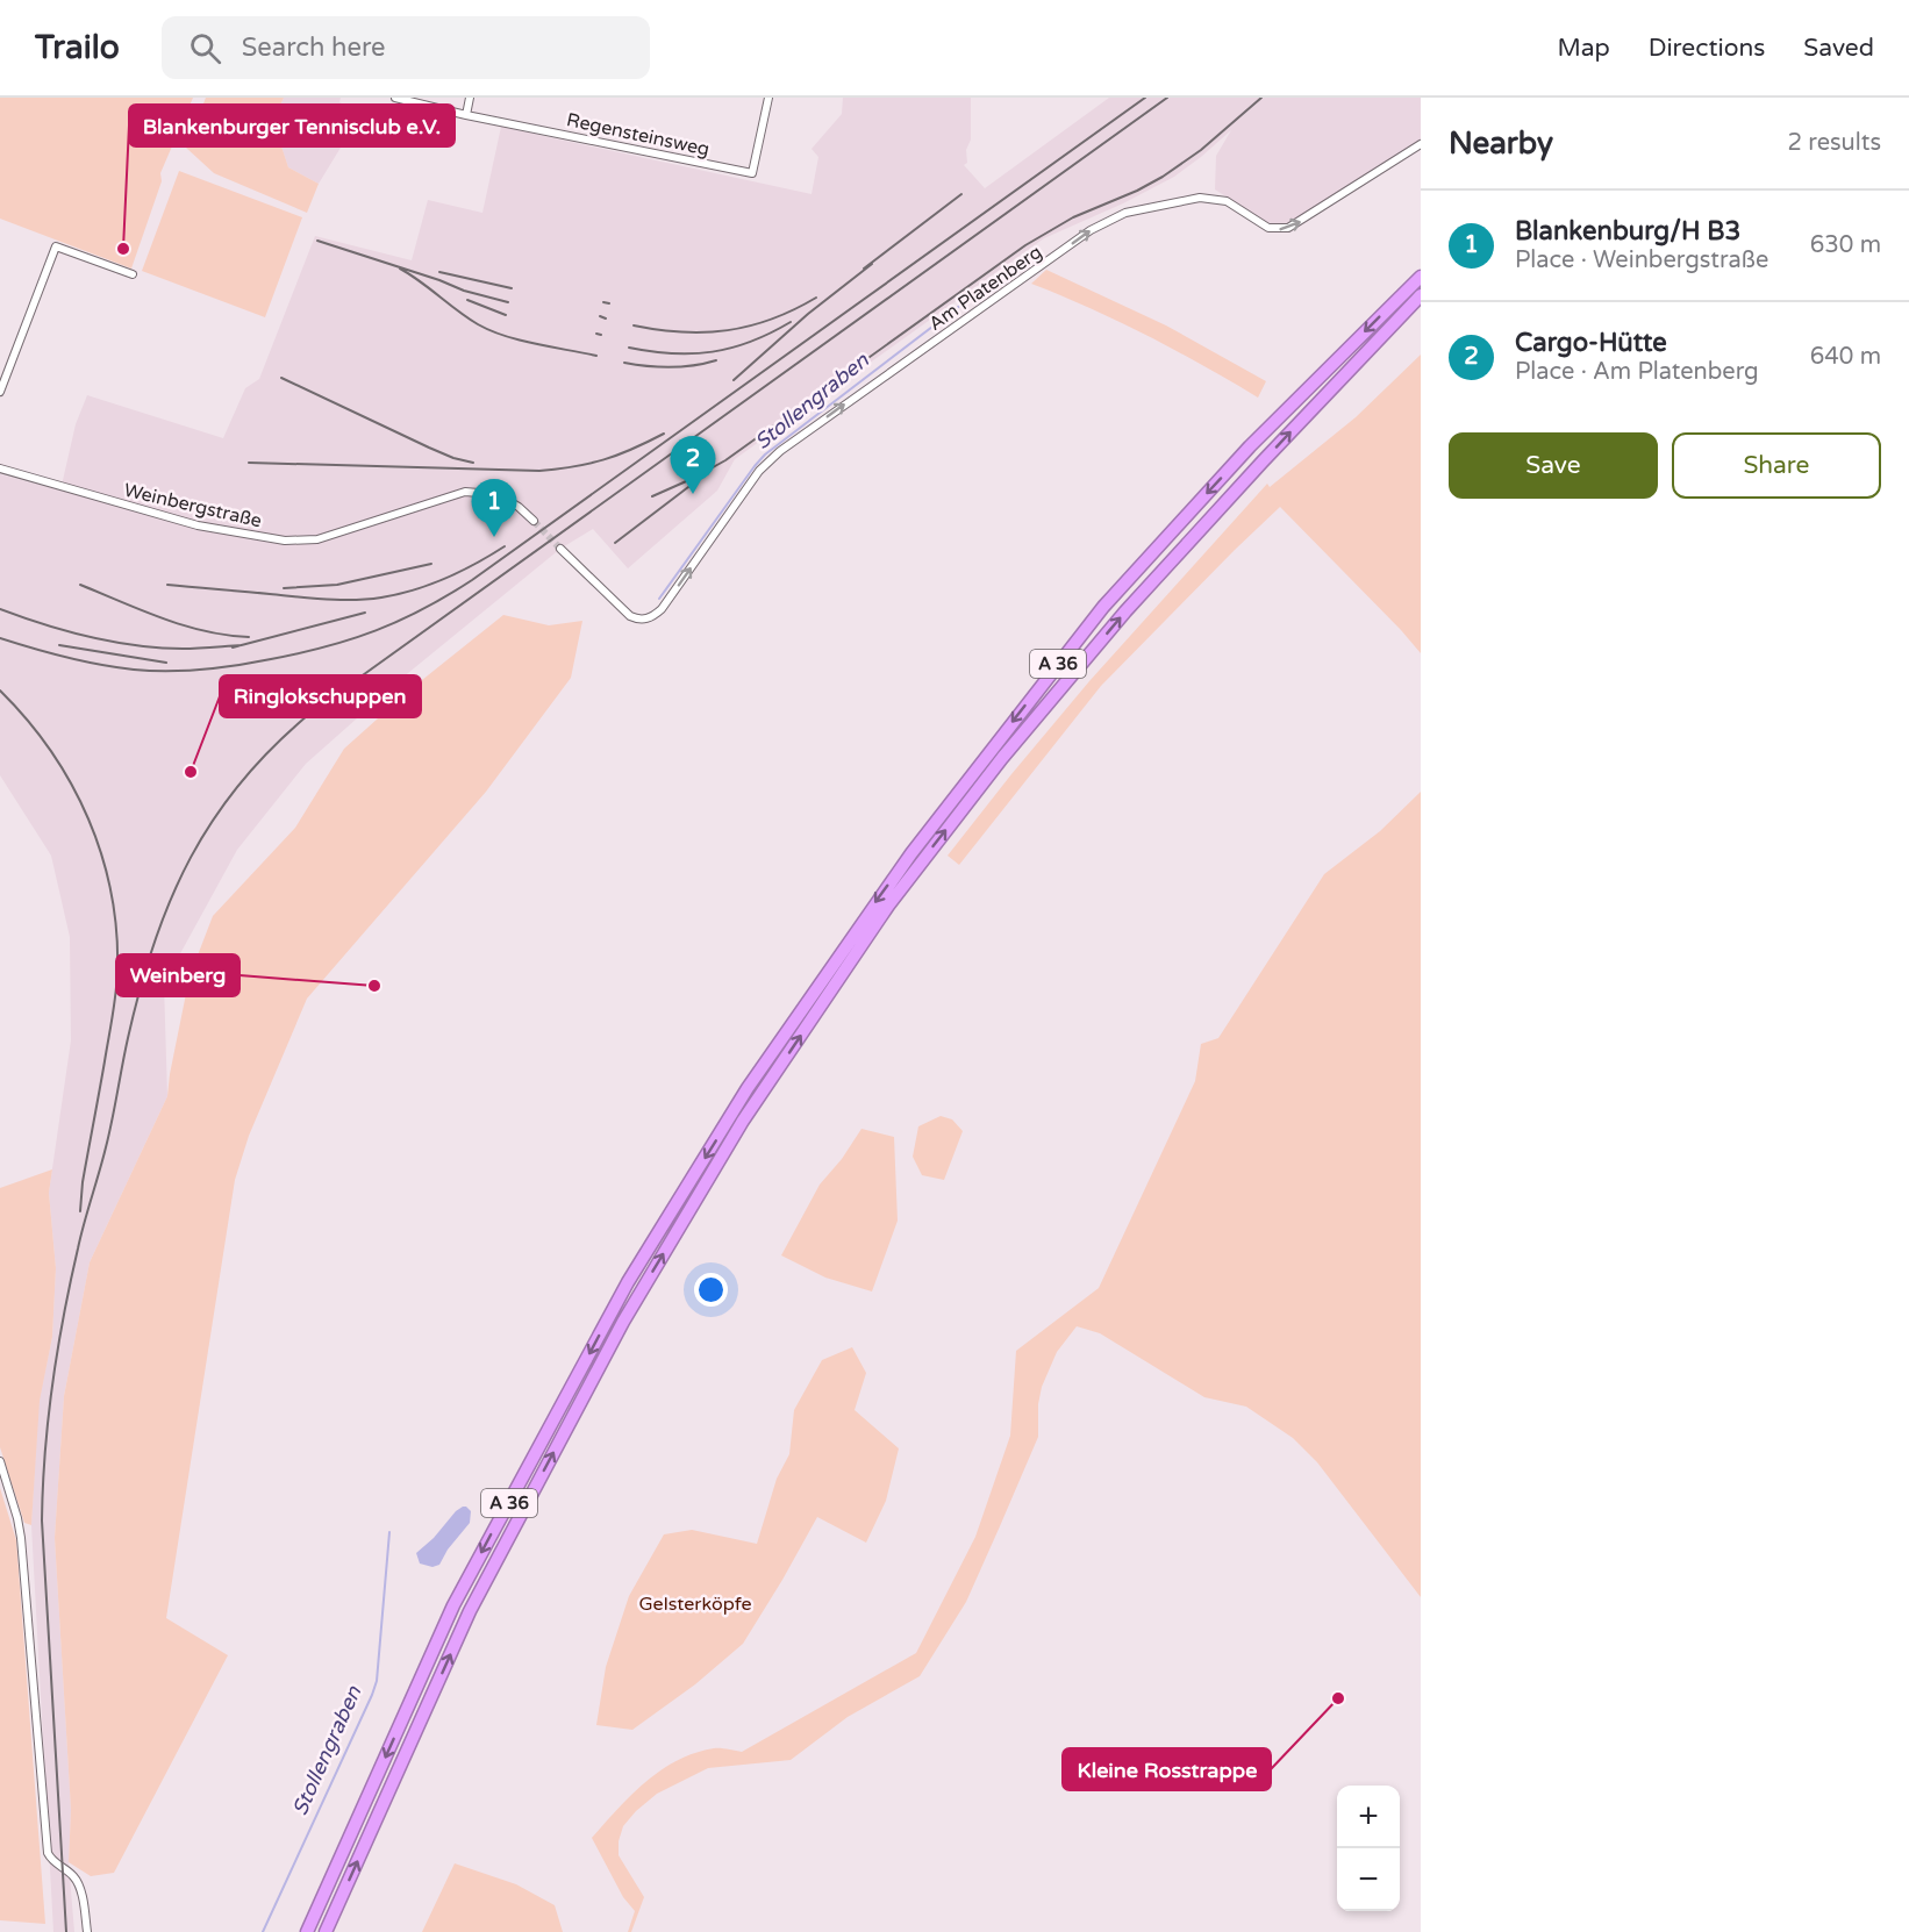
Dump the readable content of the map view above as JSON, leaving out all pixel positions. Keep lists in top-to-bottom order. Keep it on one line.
{"streets":{"highway":["A 36"],"street":["Regensteinsweg","Am Platenberg","Weinbergstraße"]},"one_way":["Am Platenberg"],"water":["Stollengraben"],"parks":["Gelsterköpfe"],"places":["Blankenburger Tennisclub e.V.","Ringlokschuppen","Weinberg","Kleine Rosstrappe"],"page":{"header":"Trailo","search":"Search here","nav":["Map","Directions","Saved"],"heading":["Nearby","2 results"],"list":[{"mark":"1","name":"Blankenburg/H B3","note":"Place · Weinbergstraße","value":"630 m"},{"mark":"2","name":"Cargo-Hütte","note":"Place · Am Platenberg","value":"640 m"}],"buttons":["Save","Share"],"pins":["2","1"],"map_buttons":["+","−"]}}
